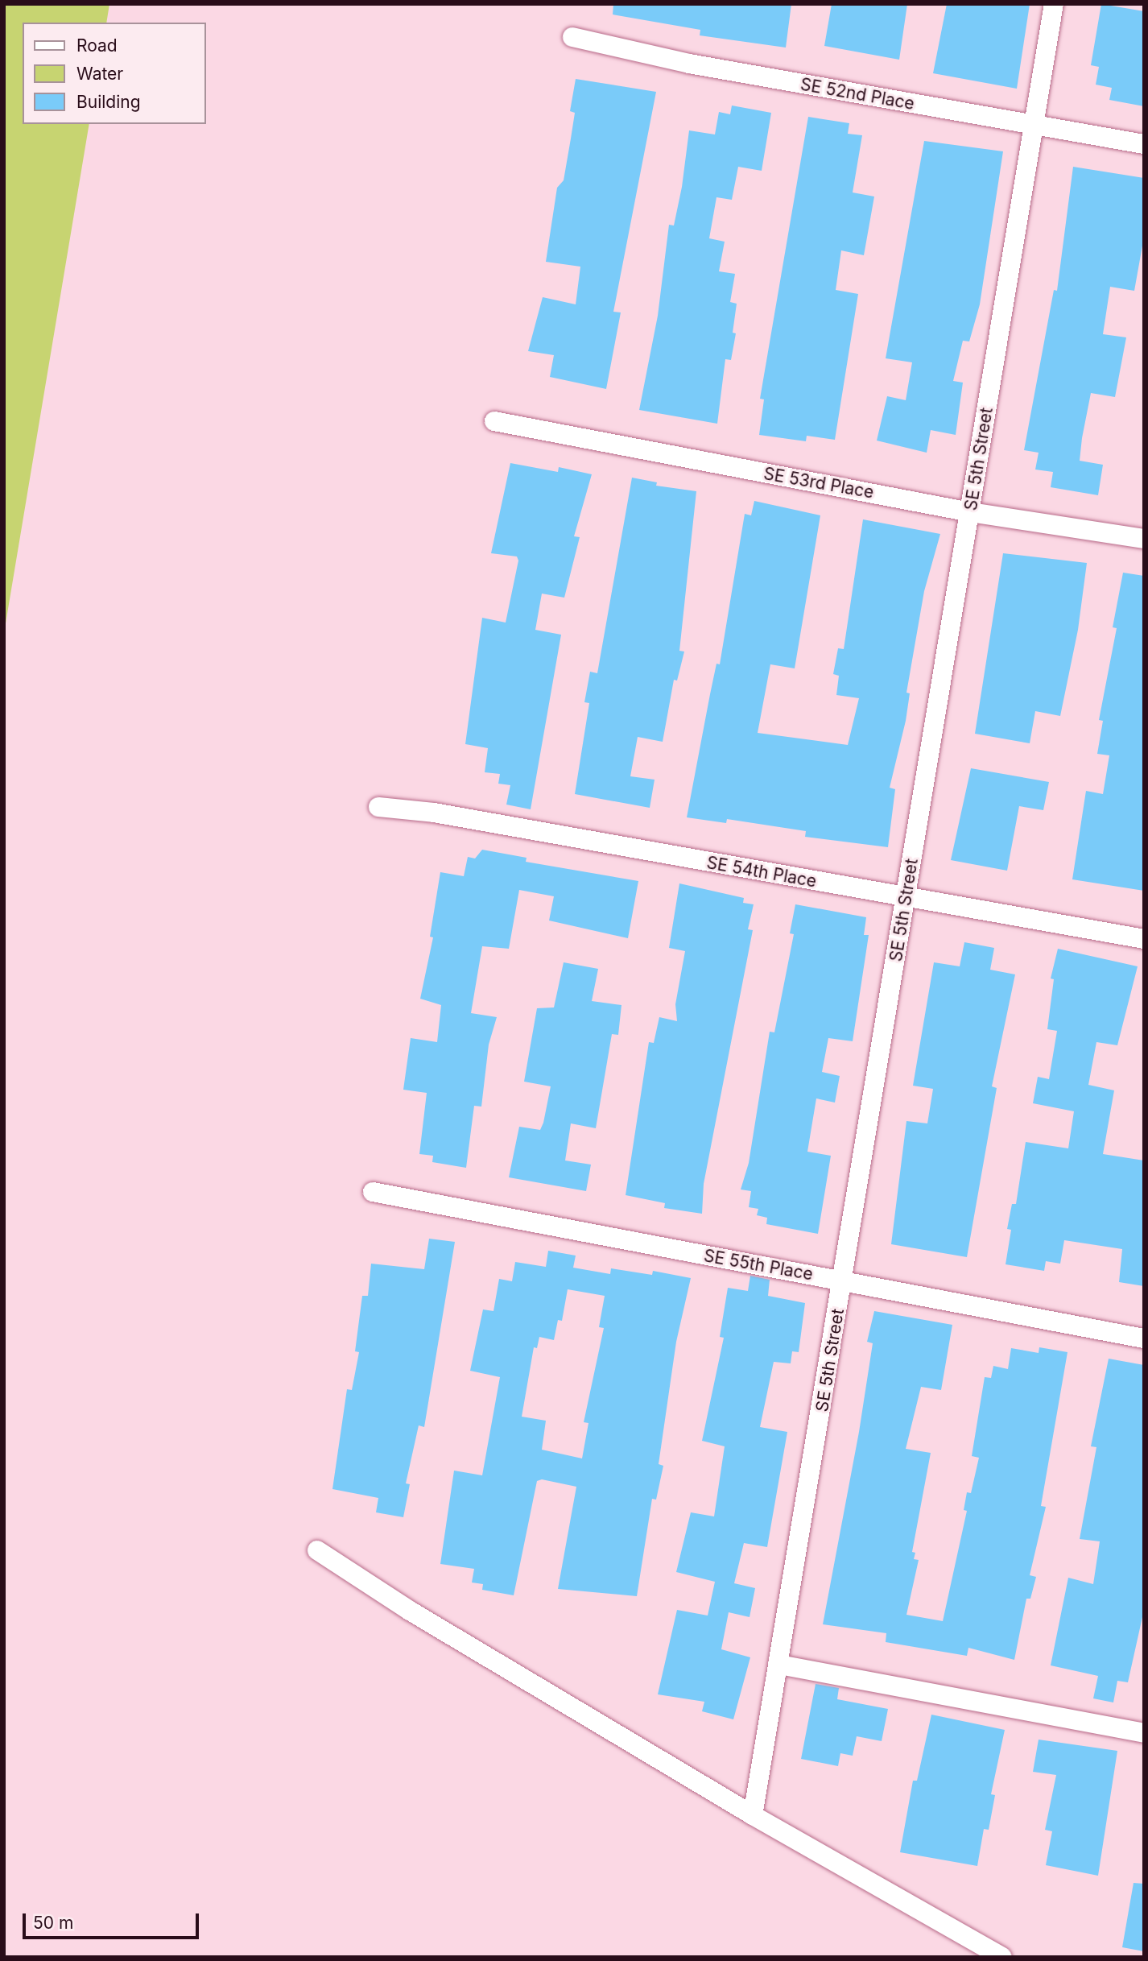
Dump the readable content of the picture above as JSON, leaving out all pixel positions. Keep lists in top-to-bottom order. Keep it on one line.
{"streets":{"street":["SE 52nd Place","SE 5th Street","SE 53rd Place","SE 54th Place","SE 55th Place"]},"crossings":[["SE 52nd Place","SE 5th Street"],["SE 5th Street","SE 53rd Place"],["SE 5th Street","SE 54th Place"],["SE 5th Street","SE 55th Place"]],"legend":["Road","Water","Building"],"scale_bar":"50 m"}
